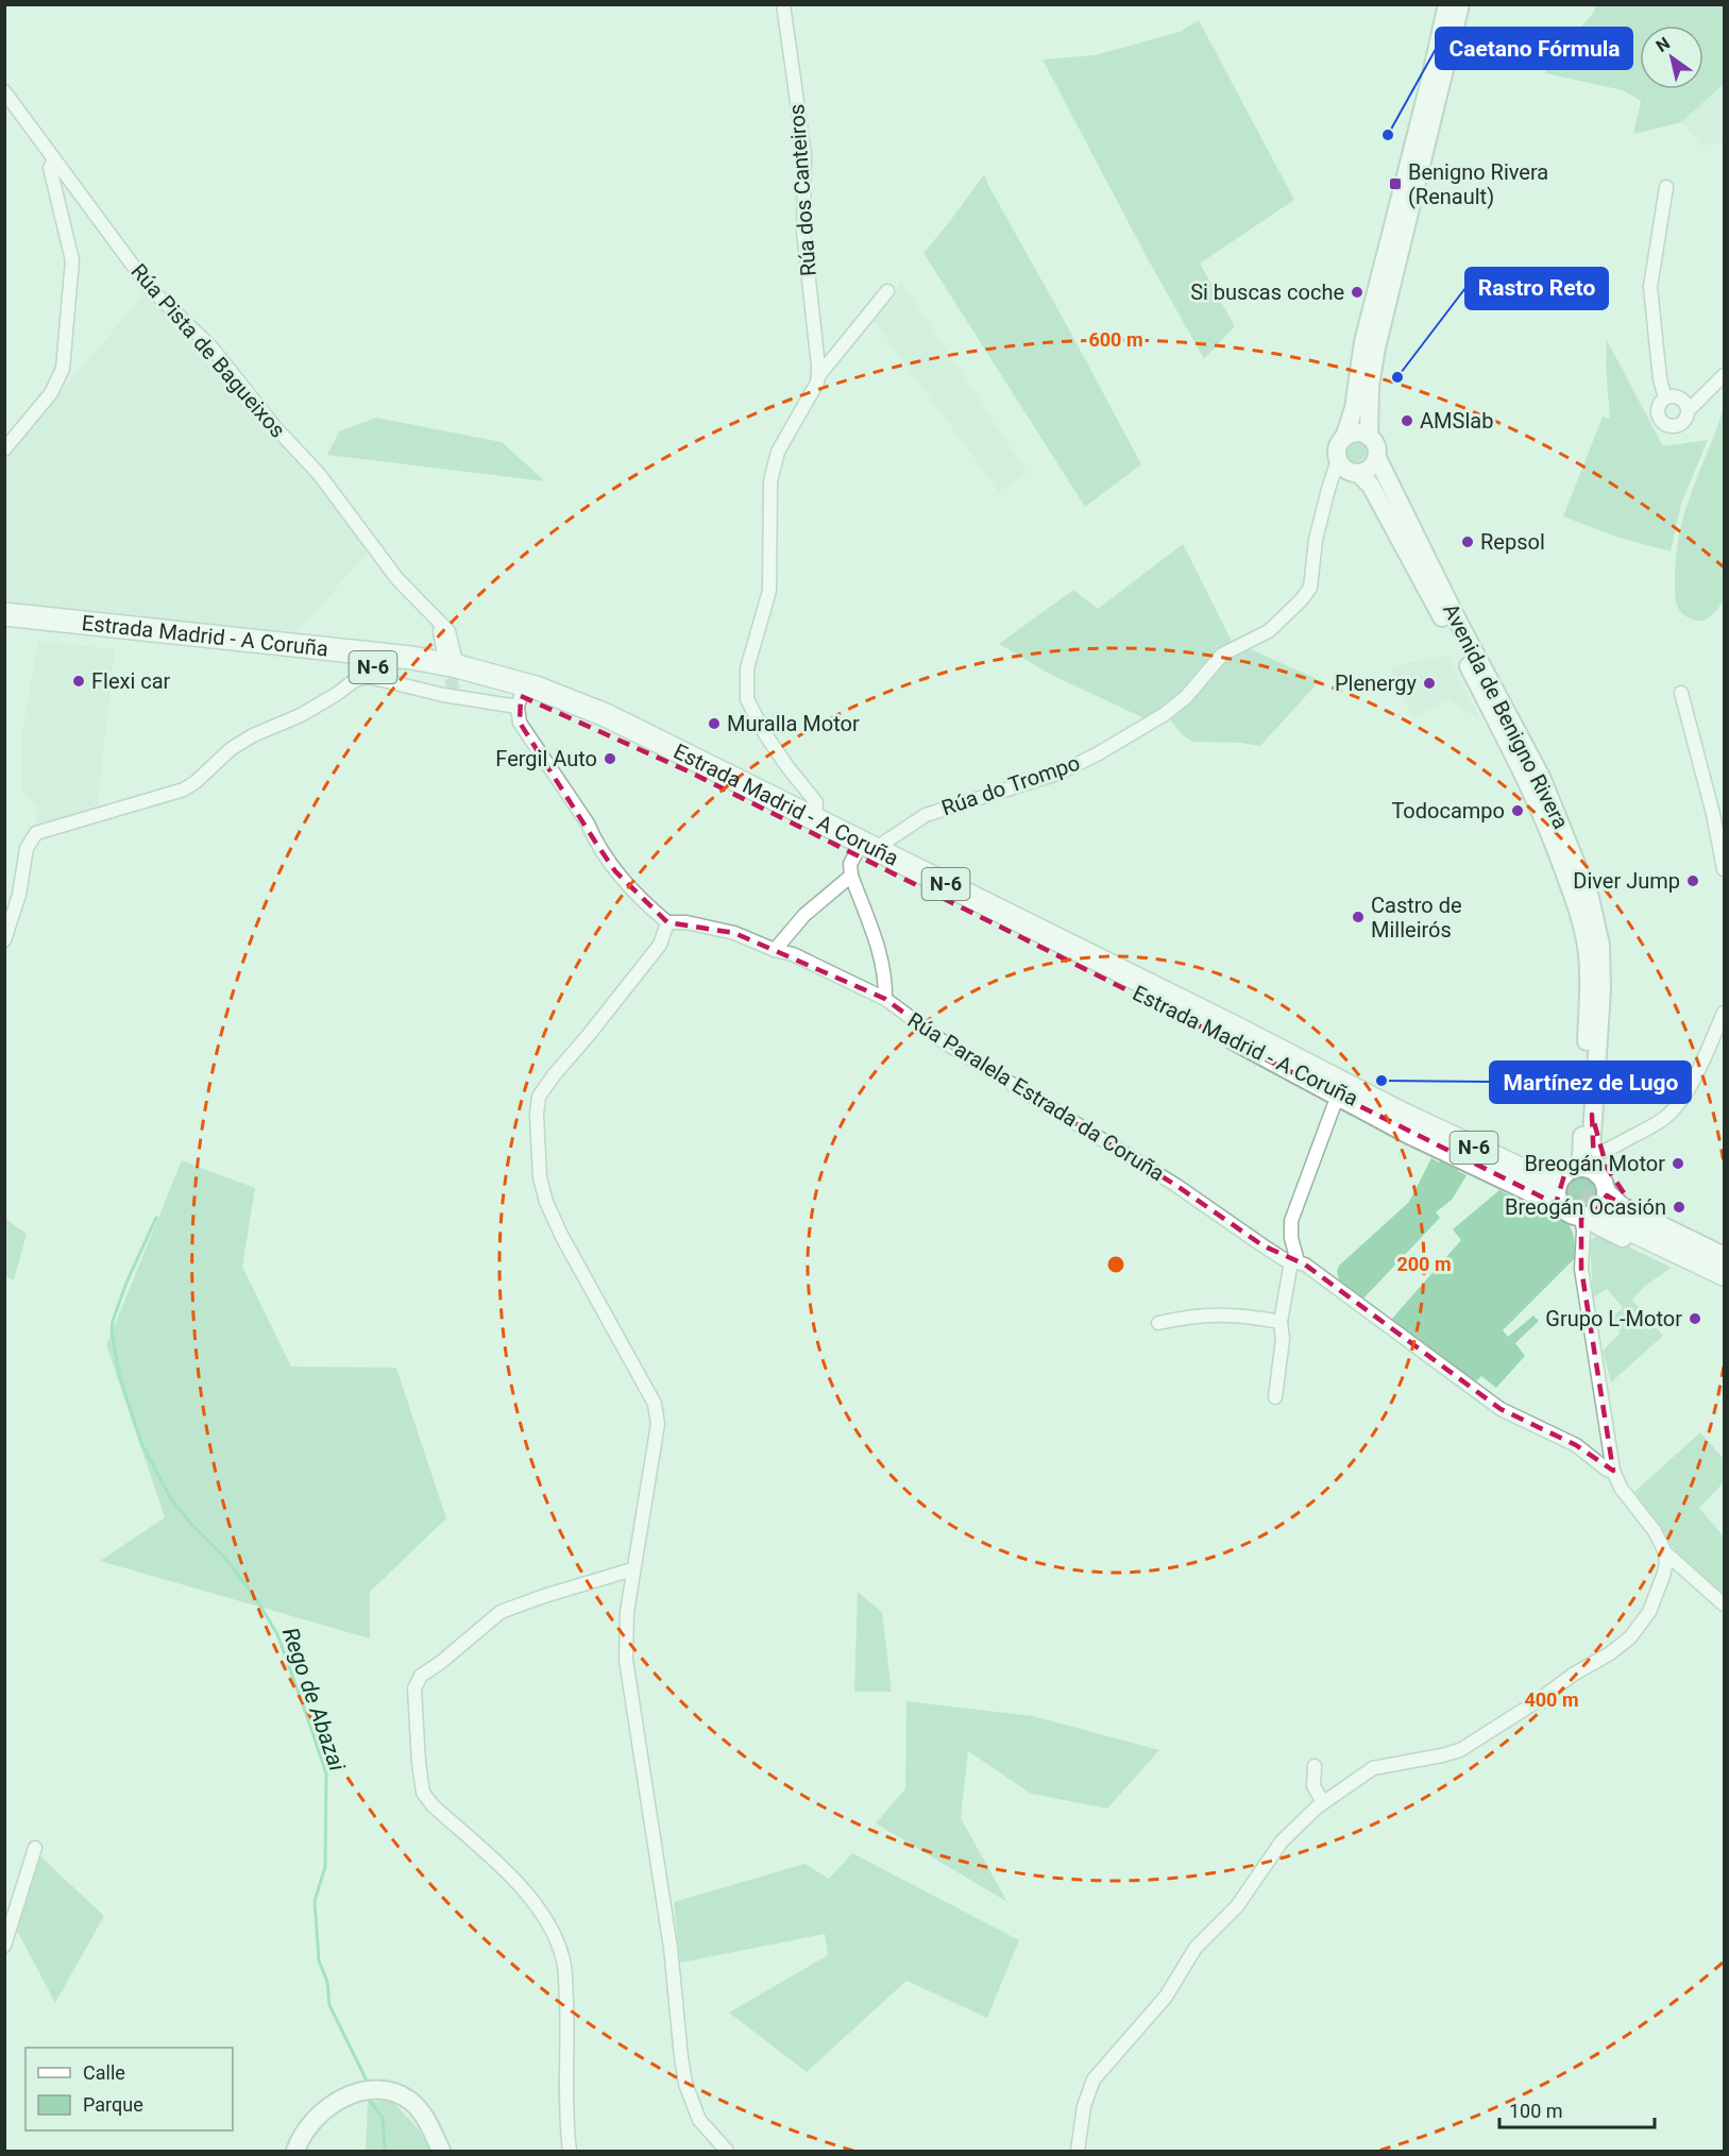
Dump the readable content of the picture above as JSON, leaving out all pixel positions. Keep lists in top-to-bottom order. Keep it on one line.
{"streets":{"highway":["Estrada Madrid - A Coruña","N-6"],"main road":["Avenida de Benigno Rivera"],"street":["Rúa dos Canteiros","Rúa Pista de Bagueixos","Rúa do Trompo","Rúa Paralela Estrada da Coruña"]},"crossings":[["Rúa Pista de Bagueixos","Estrada Madrid - A Coruña"],["Estrada Madrid - A Coruña","Avenida de Benigno Rivera"],["Estrada Madrid - A Coruña","Rúa do Trompo"],["Avenida de Benigno Rivera","Rúa do Trompo"],["Rúa do Trompo","Rúa Paralela Estrada da Coruña"]],"water":["Rego de Abazai"],"places":{"other":["Caetano Fórmula","Si buscas coche","Rastro Reto","AMSlab","Repsol","Flexi car","Plenergy","Muralla Motor","Fergil Auto","Todocampo","Diver Jump","Castro de Milleirós","Martínez de Lugo","Breogán Motor","Breogán Ocasión","Grupo L-Motor"],"transit":["Benigno Rivera (Renault)"]},"legend":["Calle","Parque"],"scale_bar":"100 m","north":"top left","rings":["600 m","200 m","400 m"]}
